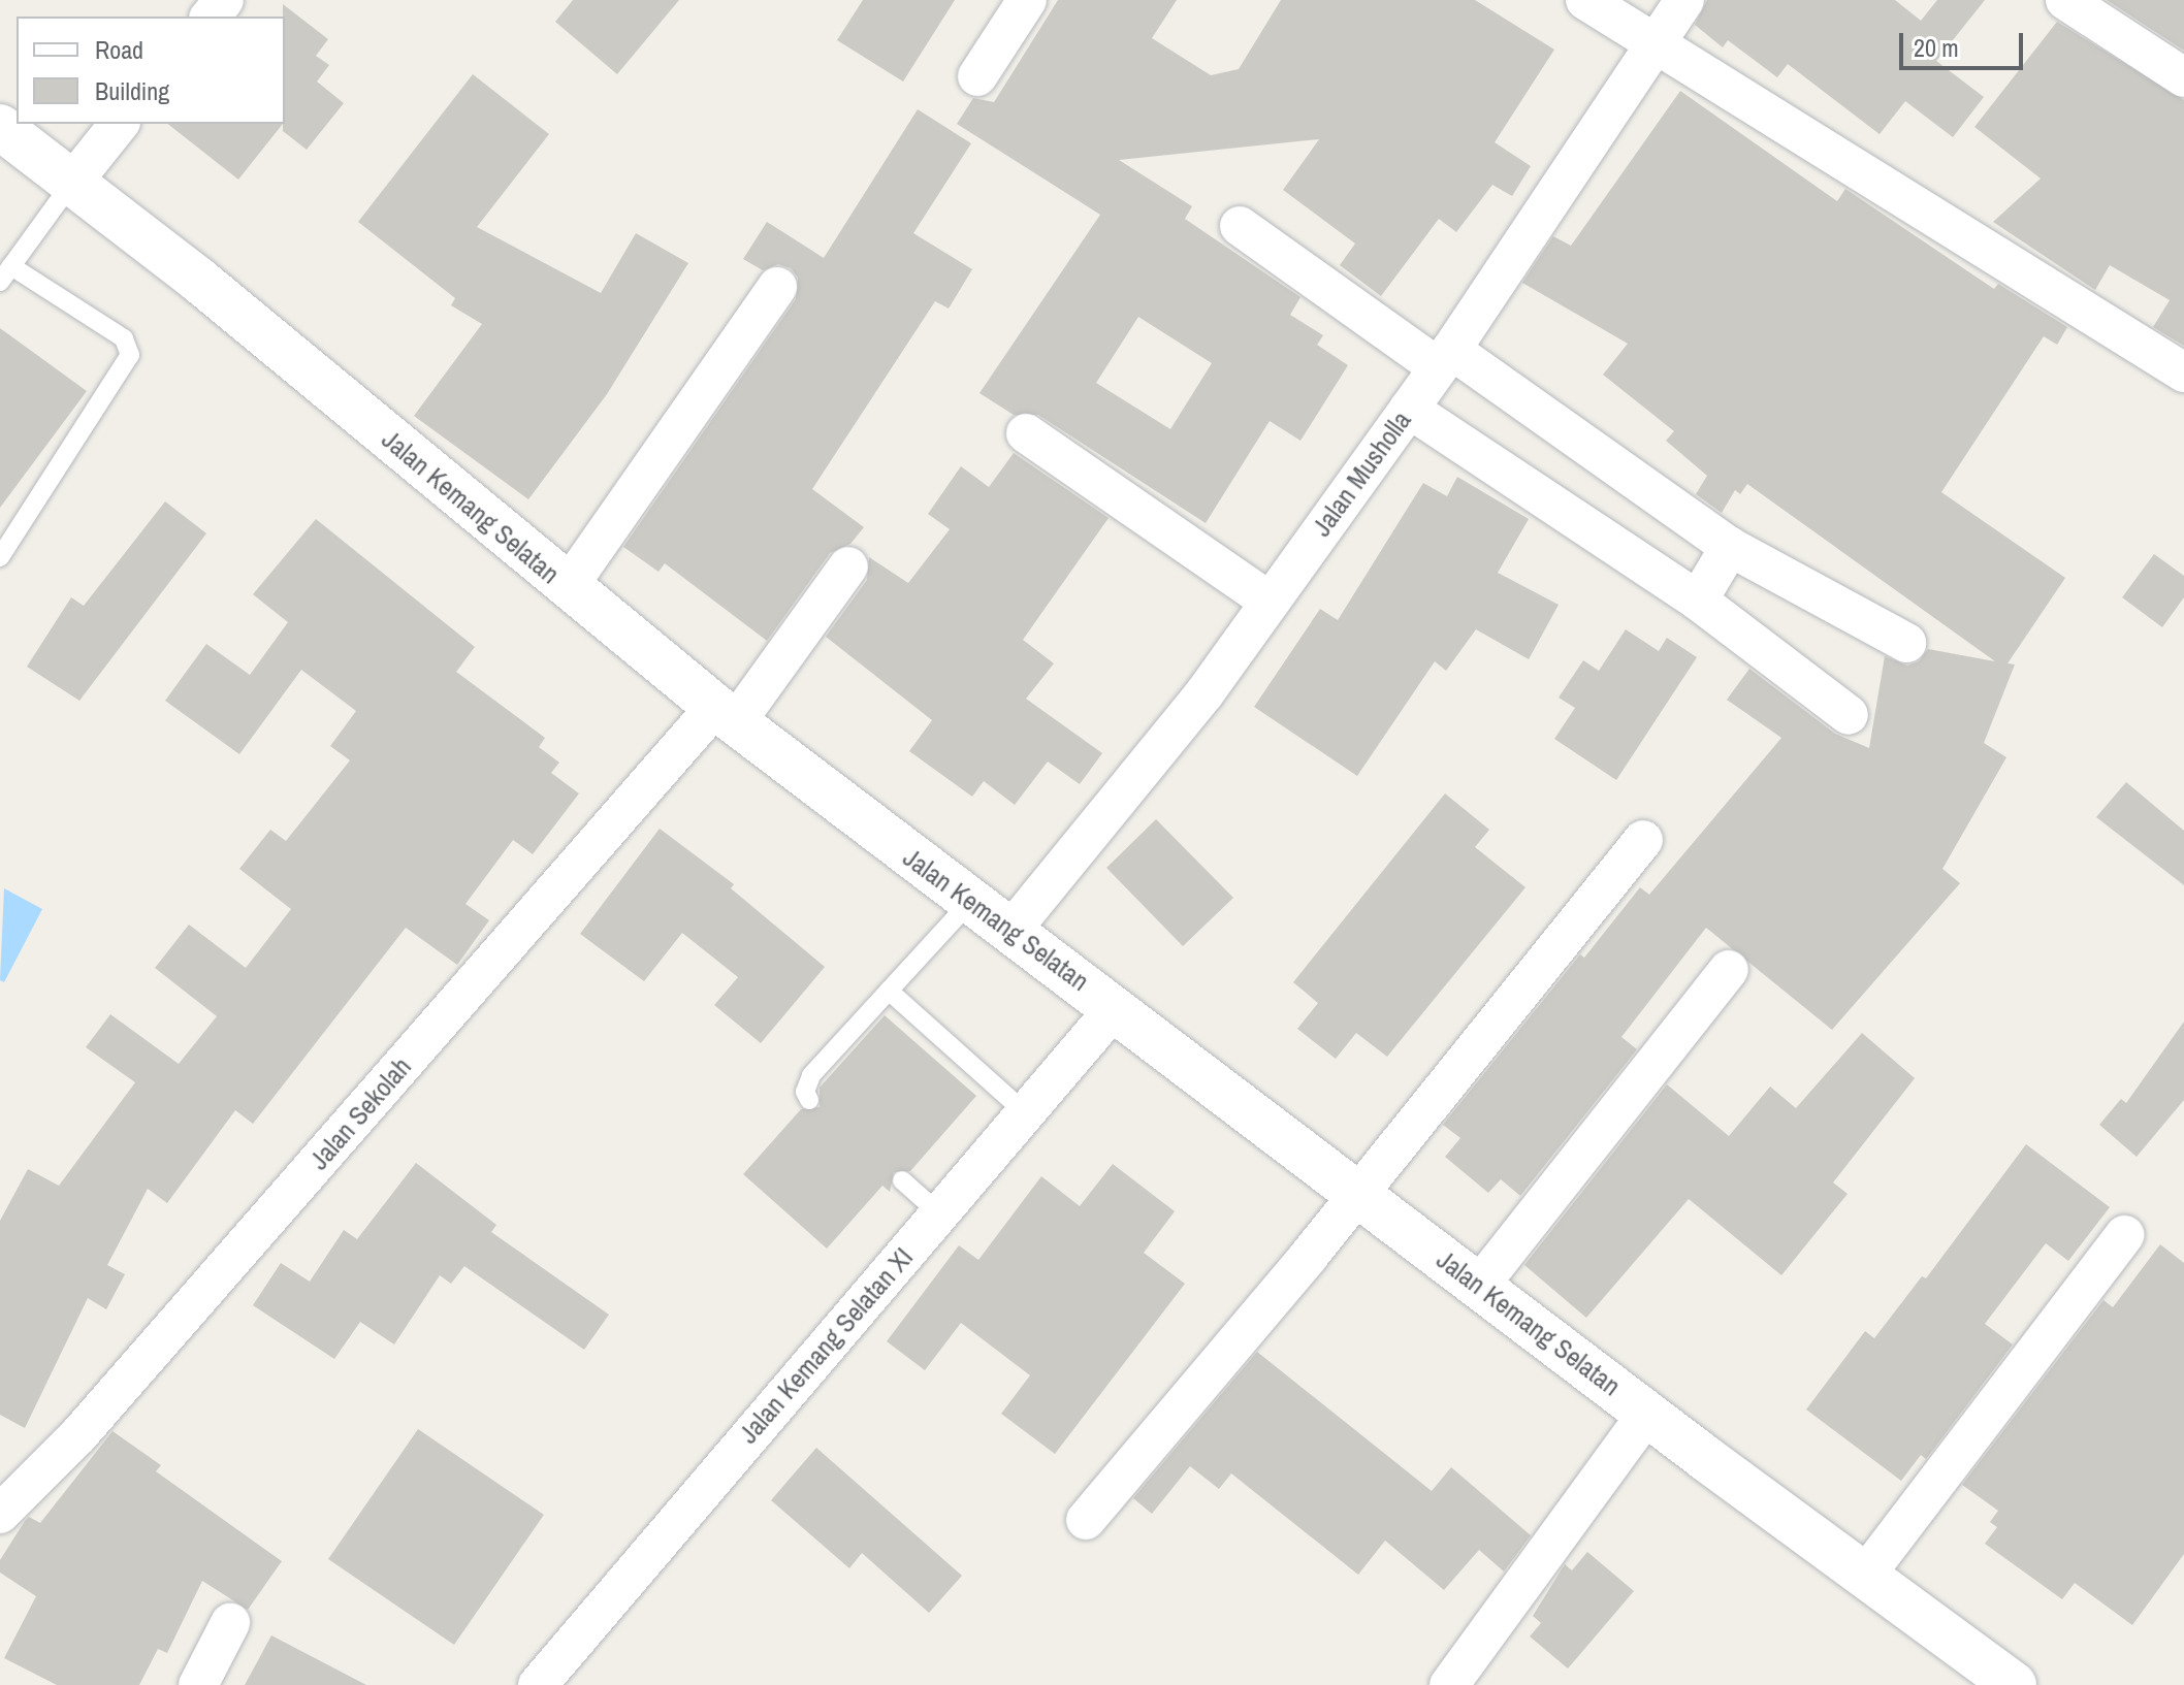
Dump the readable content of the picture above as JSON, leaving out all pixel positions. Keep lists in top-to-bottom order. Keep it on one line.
{"streets":{"street":["Jalan Musholla","Jalan Kemang Selatan","Jalan Sekolah","Jalan Kemang Selatan XI"]},"crossings":[["Jalan Musholla","Jalan Kemang Selatan"],["Jalan Kemang Selatan","Jalan Sekolah"],["Jalan Kemang Selatan","Jalan Kemang Selatan XI"]],"legend":["Road","Building"],"scale_bar":"20 m"}
